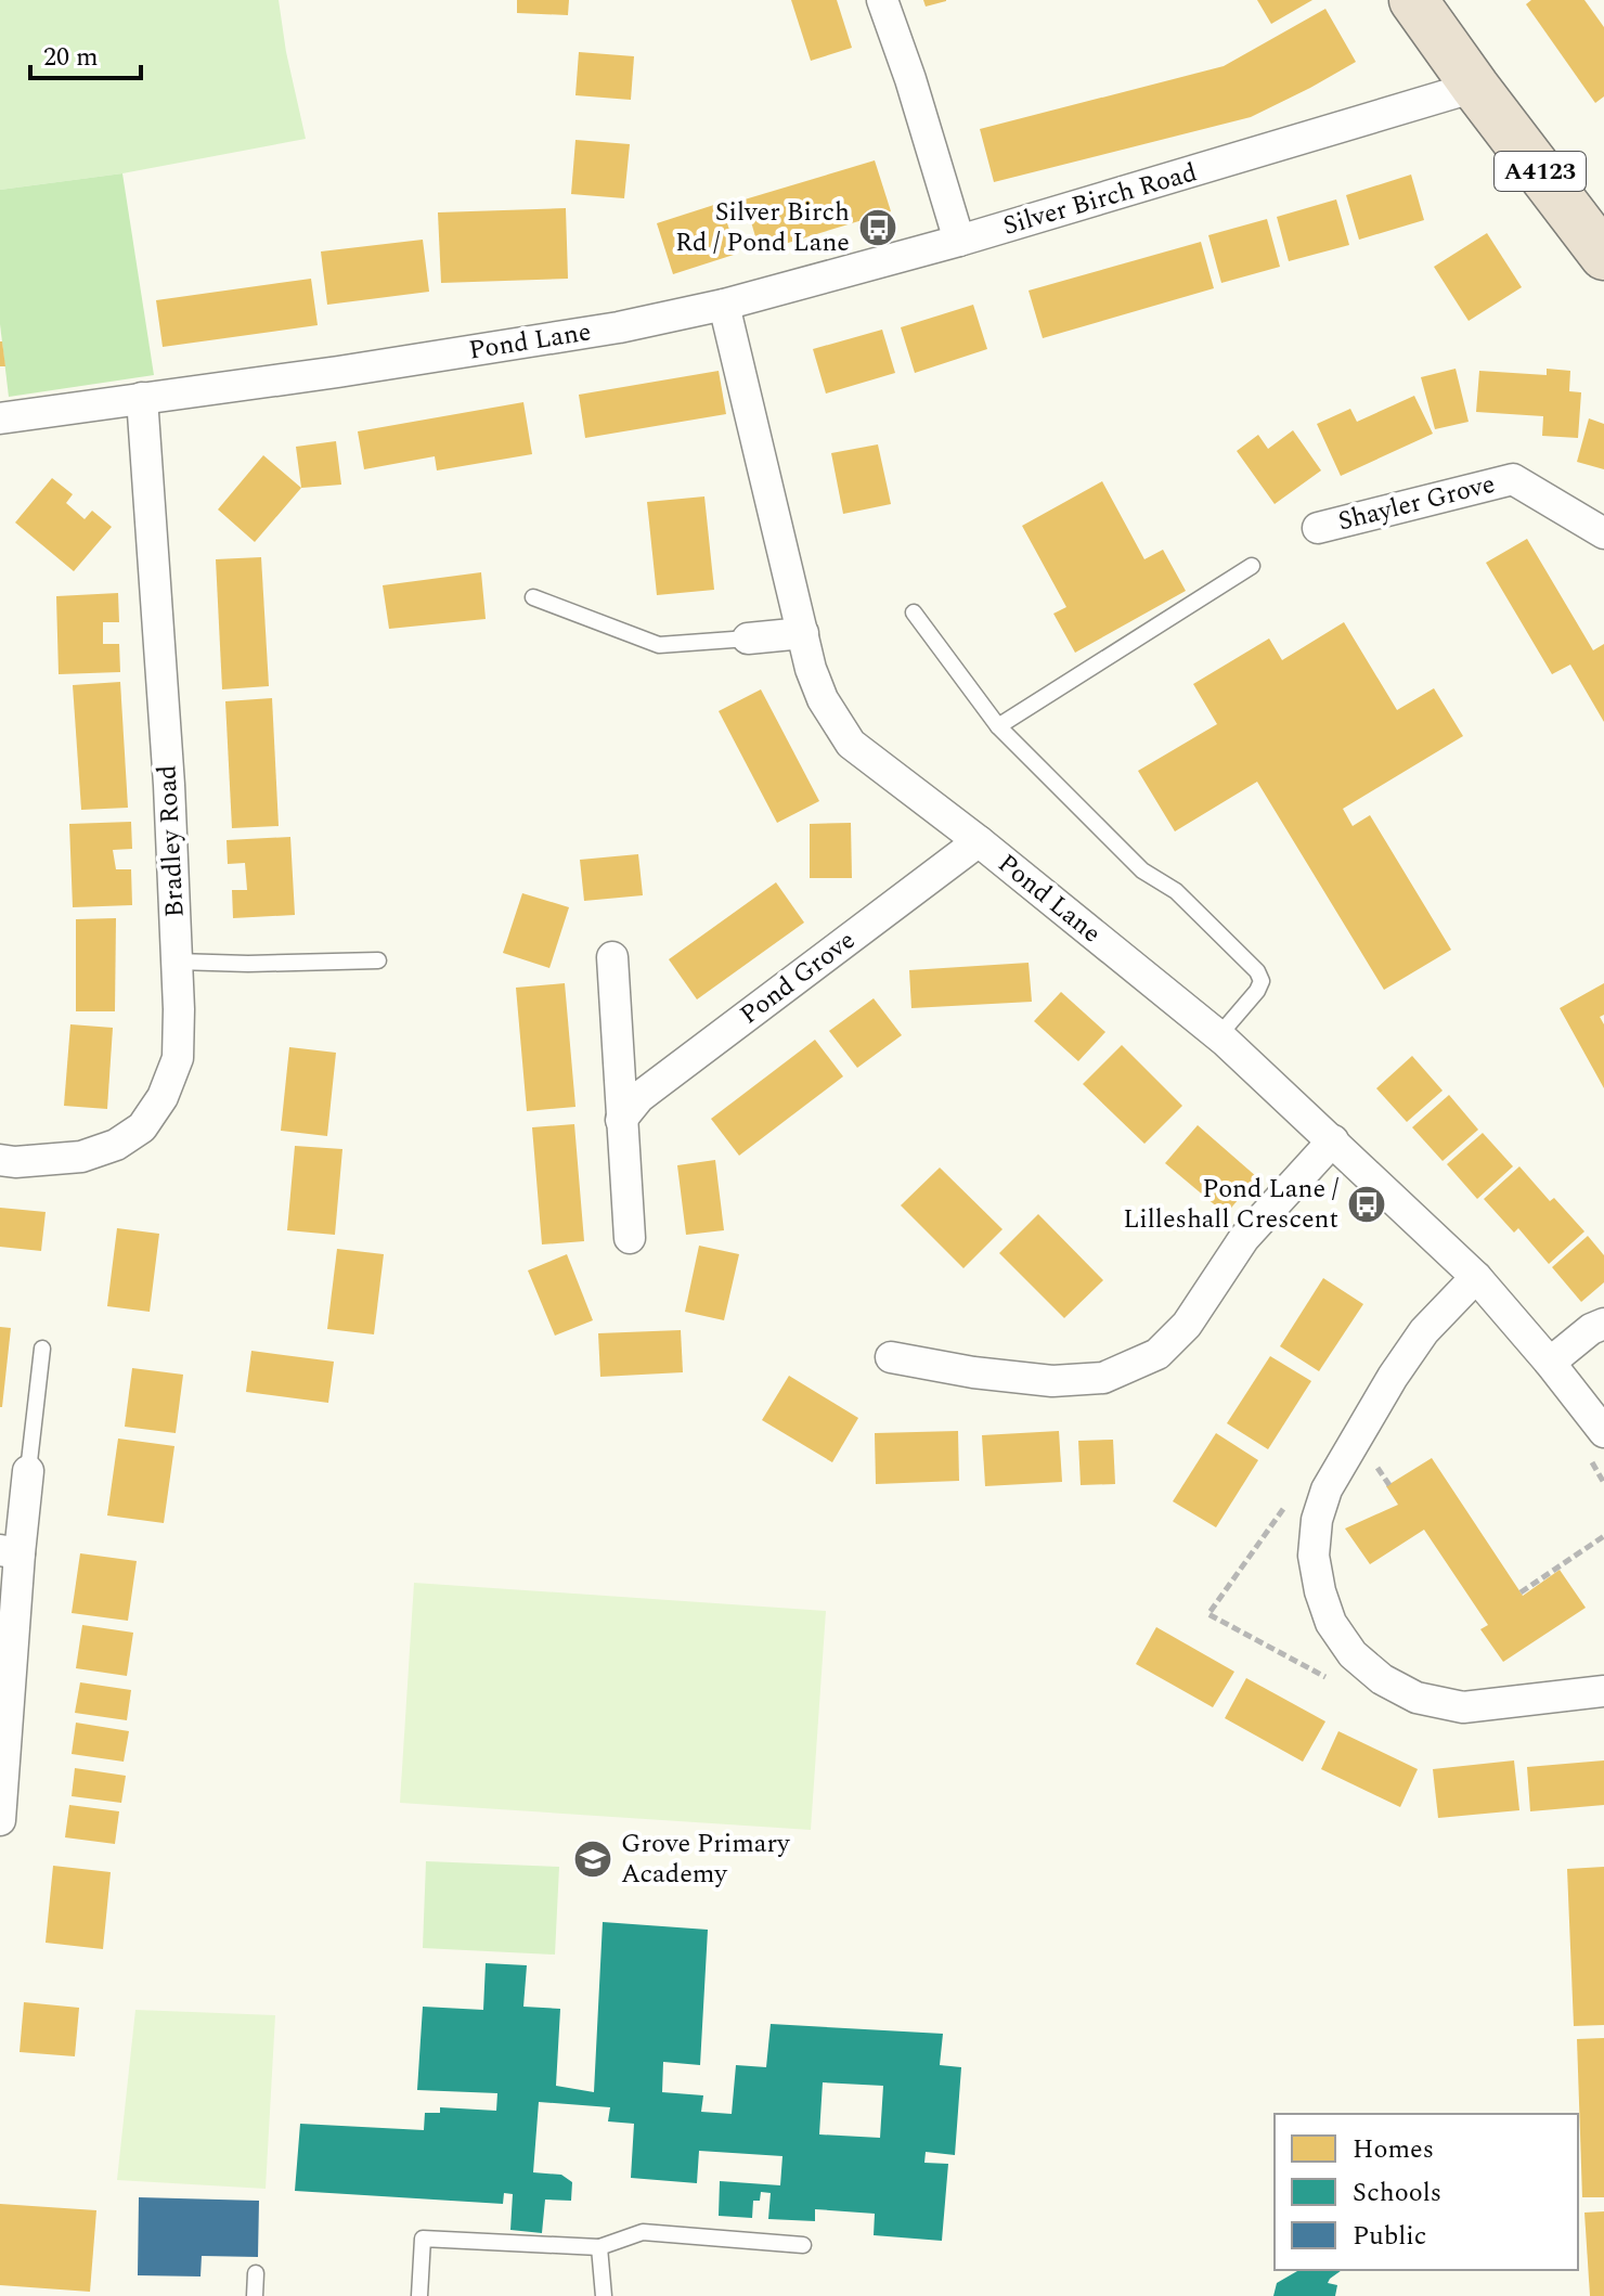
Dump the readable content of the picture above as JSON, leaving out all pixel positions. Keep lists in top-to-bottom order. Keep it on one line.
{"streets":{"highway":["A4123"],"street":["Silver Birch Road","Pond Lane","Shayler Grove","Bradley Road","Pond Grove"]},"crossings":[["A4123","Silver Birch Road"],["Silver Birch Road","Pond Lane"],["Pond Lane","Bradley Road"],["Pond Lane","Pond Grove"]],"places":{"bus stop":["Silver Birch Rd / Pond Lane","Pond Lane / Lilleshall Crescent"],"school or university":["Grove Primary Academy"]},"legend":["Homes","Schools","Public"],"scale_bar":"20 m"}
